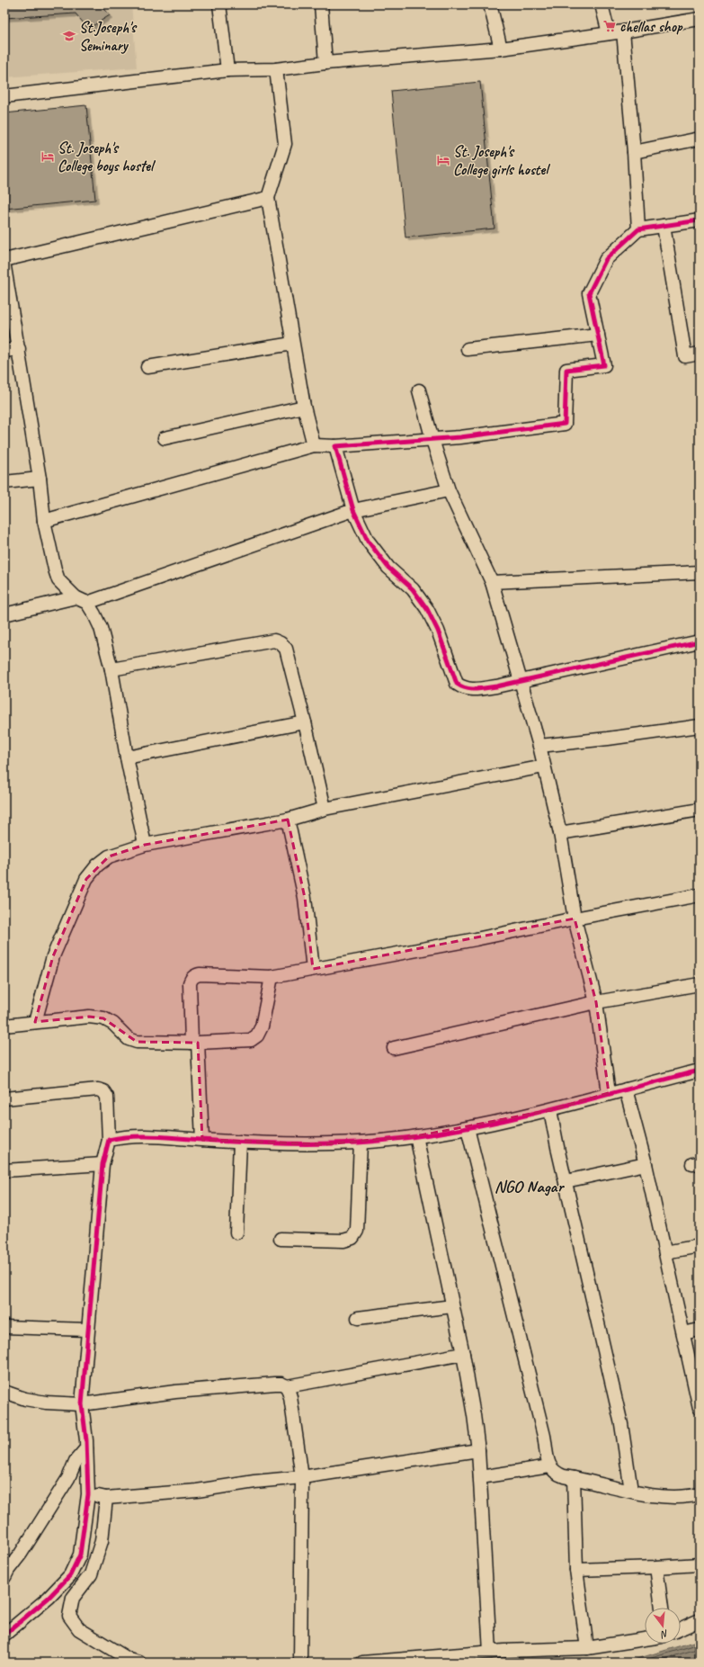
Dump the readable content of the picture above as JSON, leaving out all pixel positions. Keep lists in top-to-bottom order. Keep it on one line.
{"districts":["NGO Nagar"],"places":{"supermarket":["chellas shop"],"school or university":["St.Joseph's Seminary"],"hotel":["St. Joseph's College boys hostel","St. Joseph's College girls hostel"]},"north":"bottom"}
